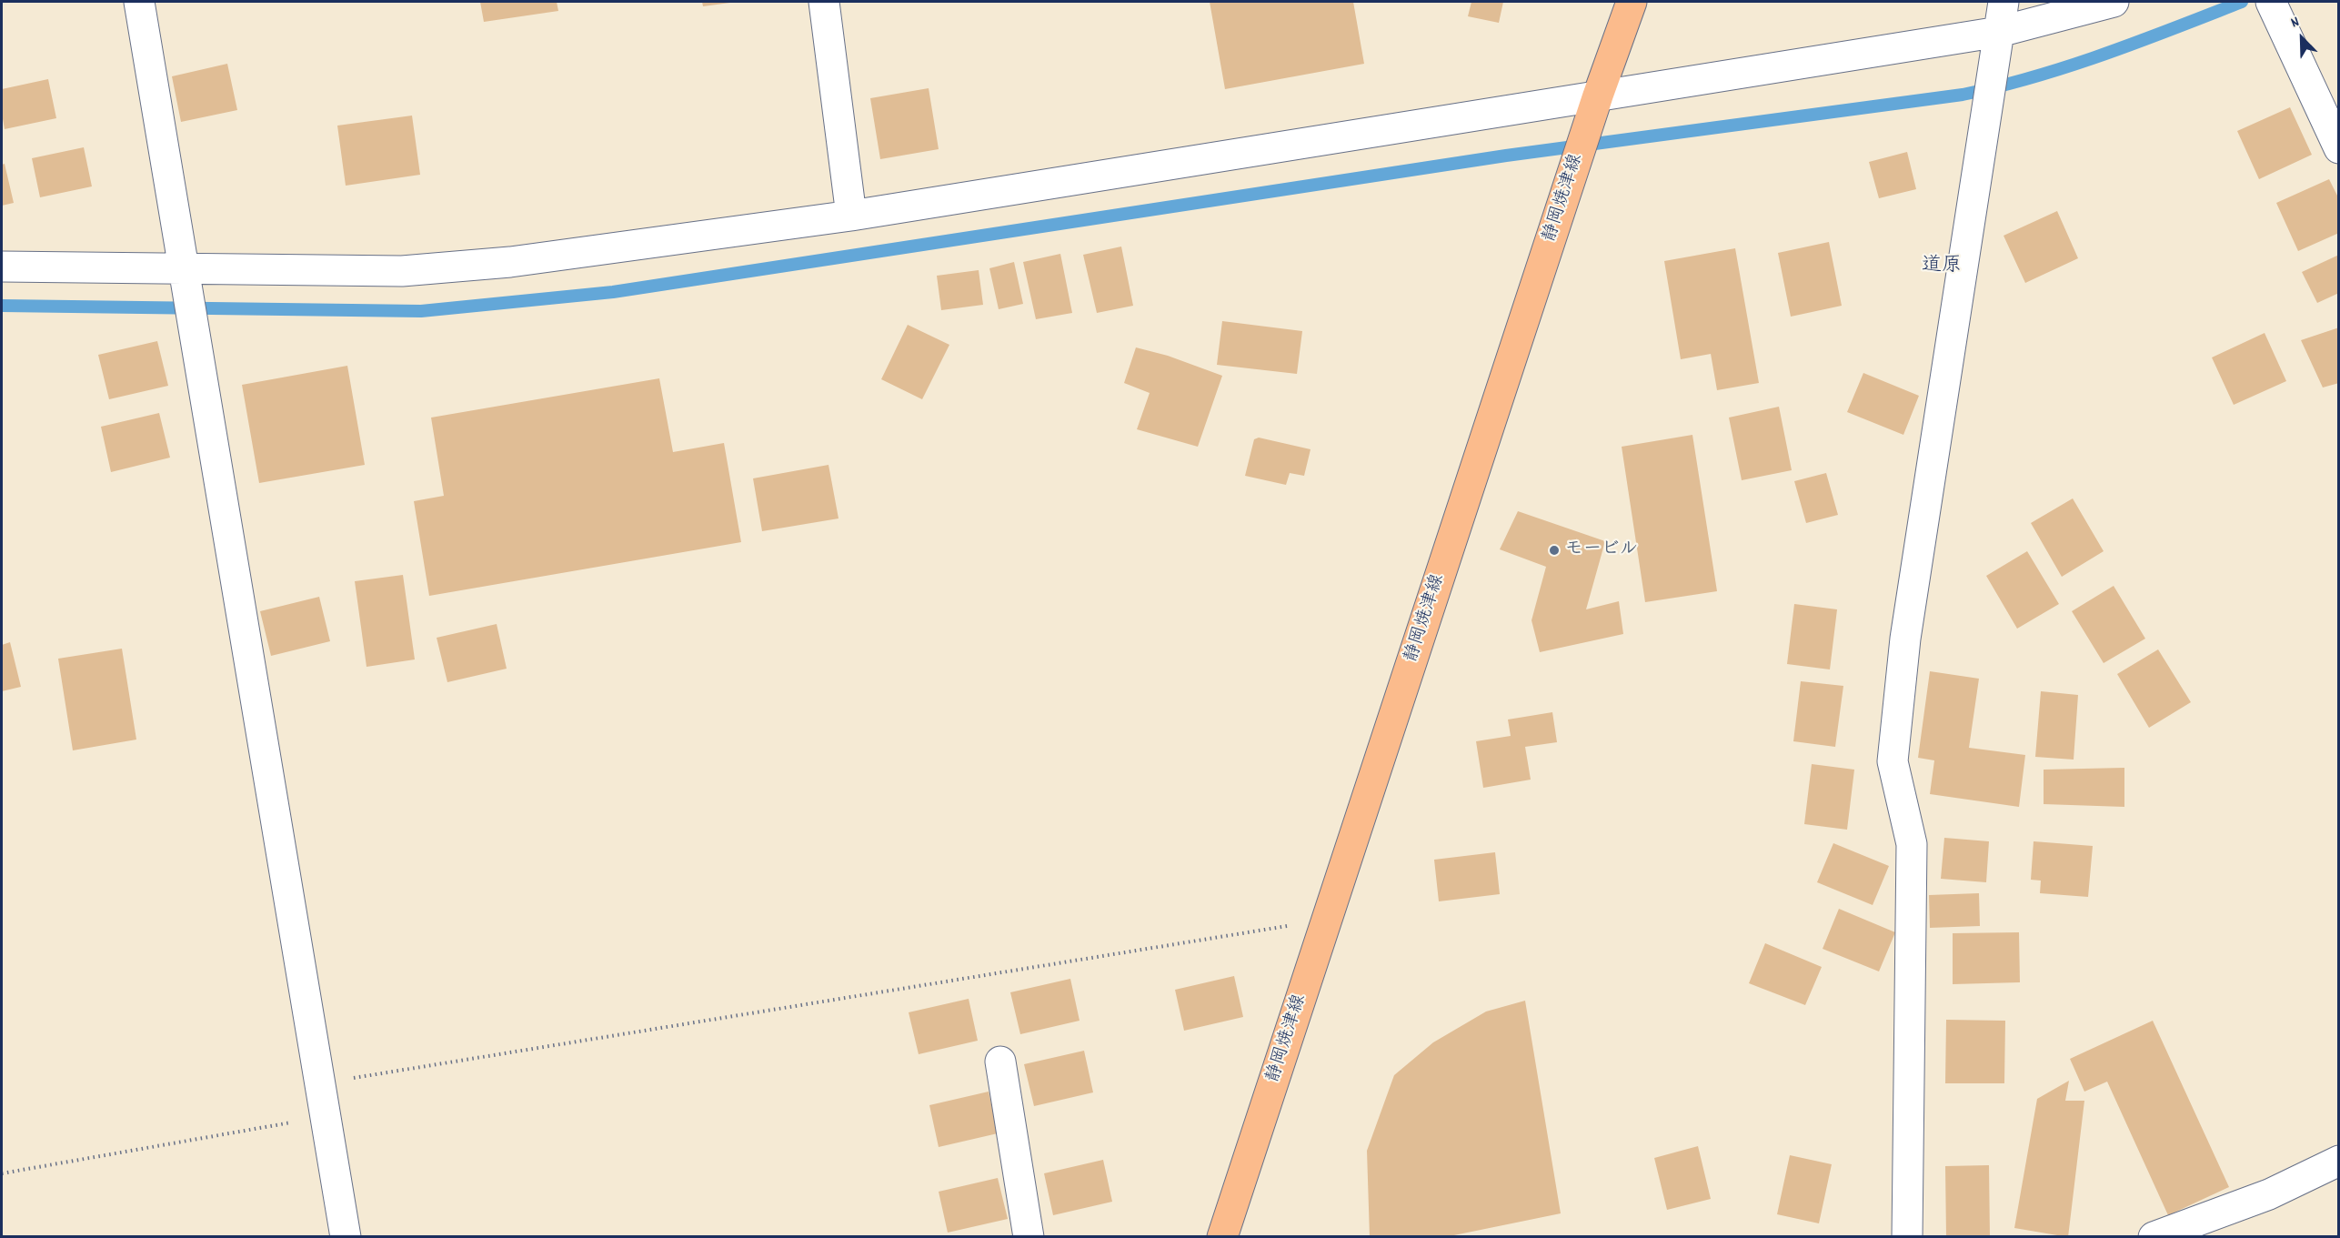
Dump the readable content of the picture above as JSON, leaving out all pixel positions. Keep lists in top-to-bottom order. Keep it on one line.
{"streets":{"main road":["静岡焼津線"]},"districts":["道原"],"places":["モービル"],"north":"top left"}
